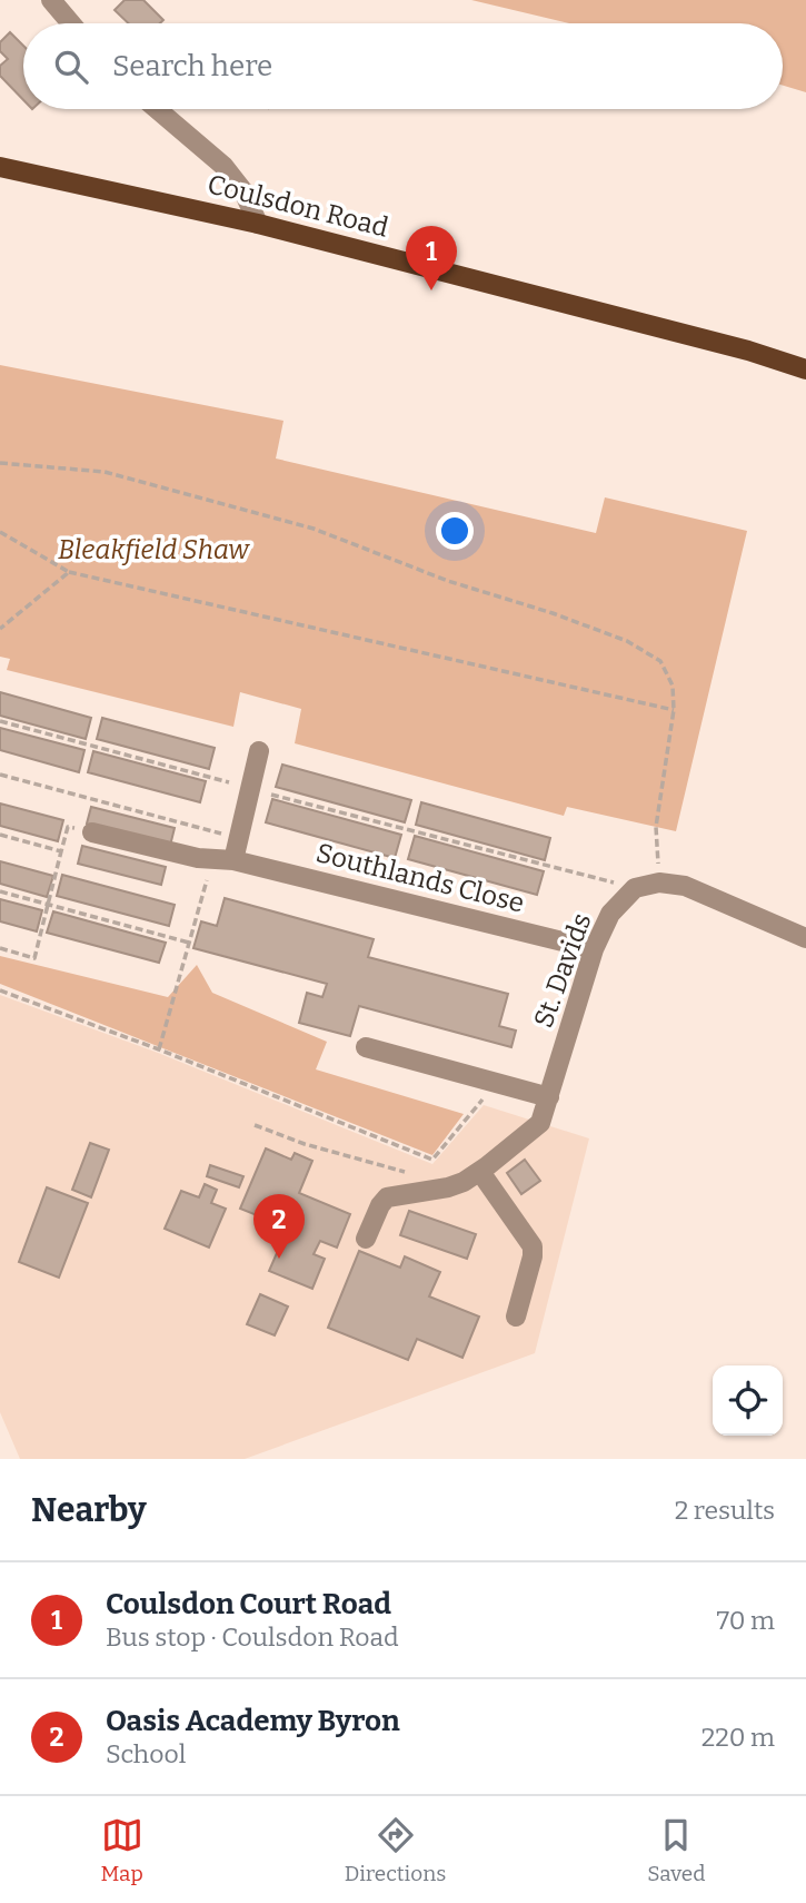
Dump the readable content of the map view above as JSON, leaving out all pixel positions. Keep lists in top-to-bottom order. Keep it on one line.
{"streets":{"main road":["Coulsdon Road"],"street":["Southlands Close","St. Davids"]},"crossings":[["Southlands Close","St. Davids"]],"parks":["Bleakfield Shaw"],"page":{"search":"Search here","pins":["1","2"],"heading":["Nearby","2 results"],"list":[{"mark":"1","name":"Coulsdon Court Road","note":"Bus stop · Coulsdon Road","value":"70 m"},{"mark":"2","name":"Oasis Academy Byron","note":"School","value":"220 m"}],"nav":["Map","Directions","Saved"]}}
